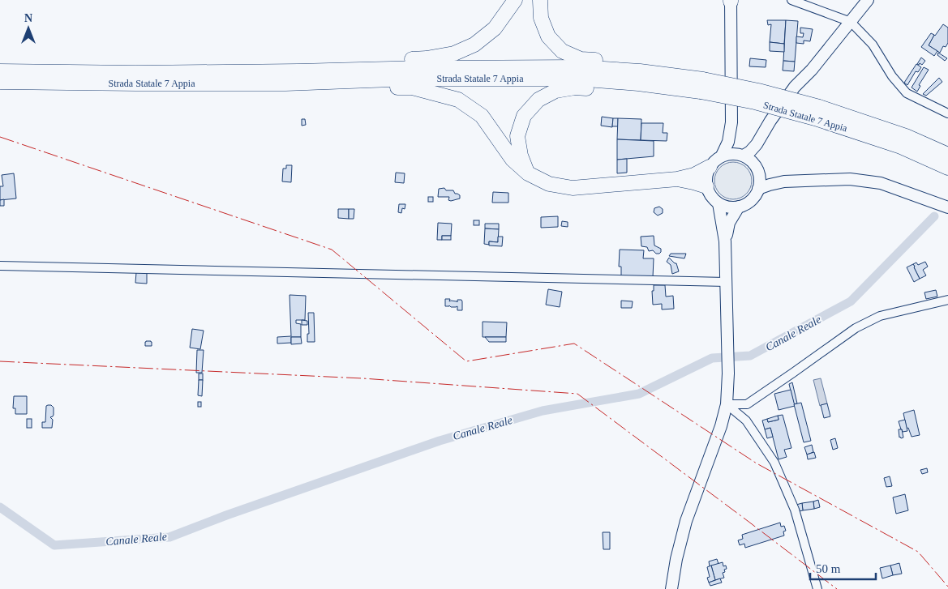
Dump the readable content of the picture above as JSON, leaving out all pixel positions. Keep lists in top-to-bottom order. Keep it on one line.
{"streets":{"highway":["Strada Statale 7 Appia"]},"water":["Canale Reale"],"scale_bar":"50 m","north":"top"}
